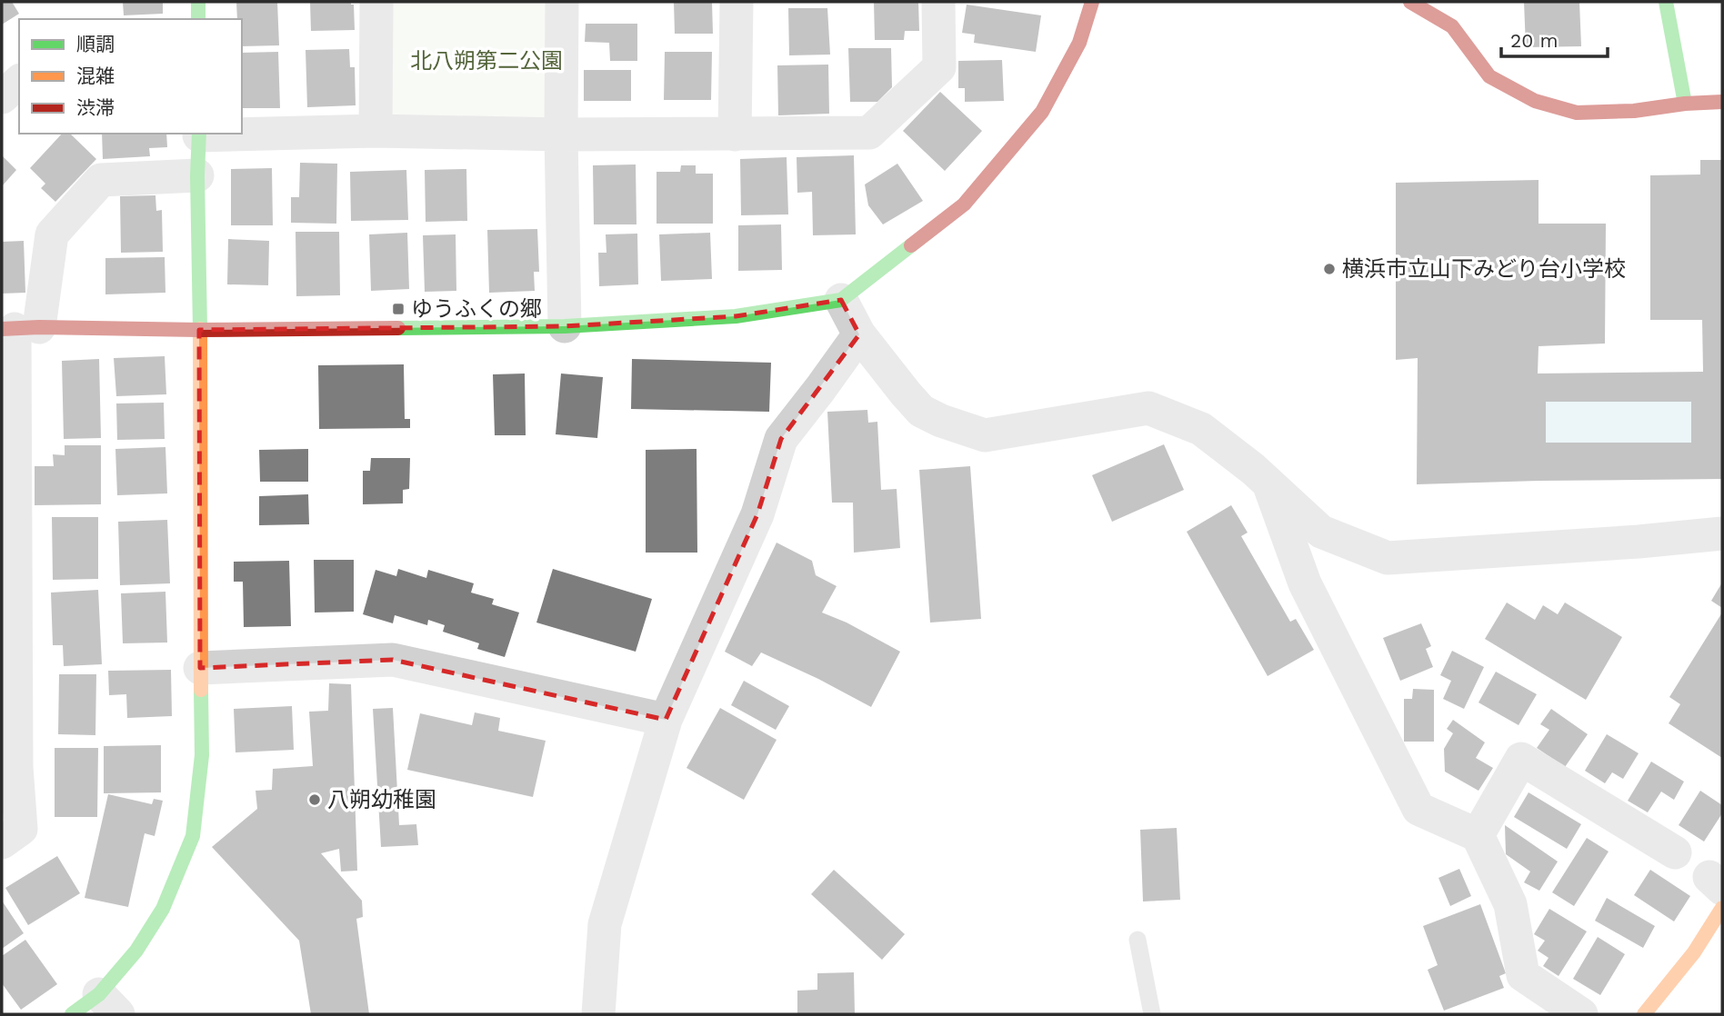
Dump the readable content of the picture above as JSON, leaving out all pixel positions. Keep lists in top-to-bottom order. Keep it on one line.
{"parks":["北八朔第二公園"],"places":{"other":["横浜市立山下みどり台小学校","八朔幼稚園"],"transit":["ゆうふくの郷"]},"legend":["順調","混雑","渋滞"],"scale_bar":"20 m"}
